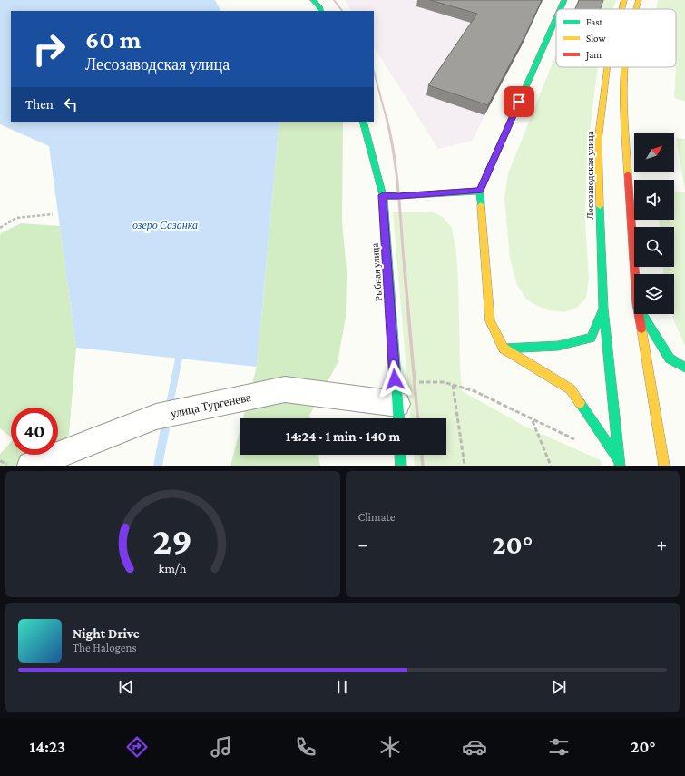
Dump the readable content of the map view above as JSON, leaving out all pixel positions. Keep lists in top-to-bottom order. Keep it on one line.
{"streets":{"street":["Лесозаводская улица","Рыбная улица","улица Тургенева"]},"crossings":[["Рыбная улица","улица Тургенева"]],"water":["озеро Сазанка"],"legend":["Fast","Slow","Jam"],"north":"top right","page":{"turn":["60 m","Лесозаводская улица"],"then":"Then","limit":"40","trip":"14:24 · 1 min · 140 m","tile":"Climate","heat":["−","20°","+"],"song":["Night Drive","The Halogens"],"tabs":["14:23","20°"],"gauge":["29","km/h"]}}
